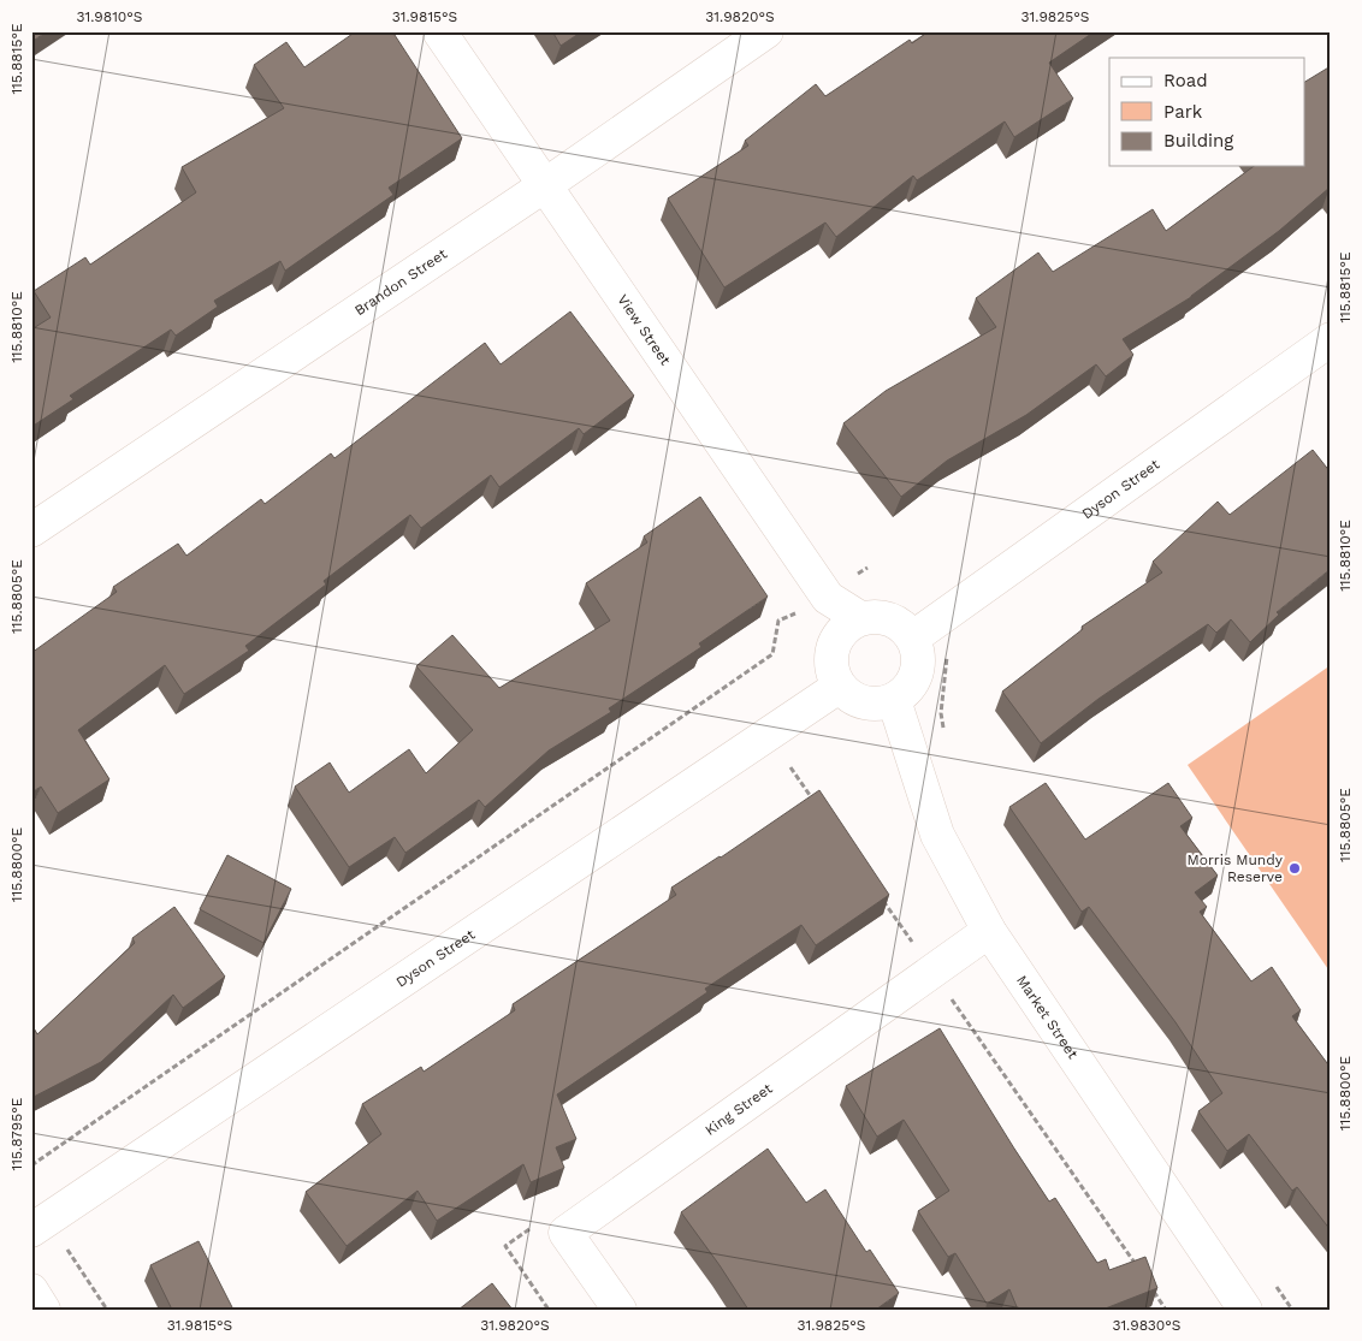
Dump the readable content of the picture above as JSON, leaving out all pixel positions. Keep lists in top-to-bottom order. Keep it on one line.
{"streets":{"street":["Brandon Street","View Street","Dyson Street","Market Street","King Street"]},"crossings":[["Brandon Street","View Street"],["View Street","Dyson Street"],["View Street","Market Street"],["Dyson Street","Market Street"],["Market Street","King Street"]],"places":["Morris Mundy Reserve"],"legend":["Road","Park","Building"],"coordinates":["31.9810°S","31.9815°S","31.9820°S","31.9825°S","115.8815°E","115.8810°E","115.8805°E","115.8800°E","115.8795°E","31.9830°S"]}
